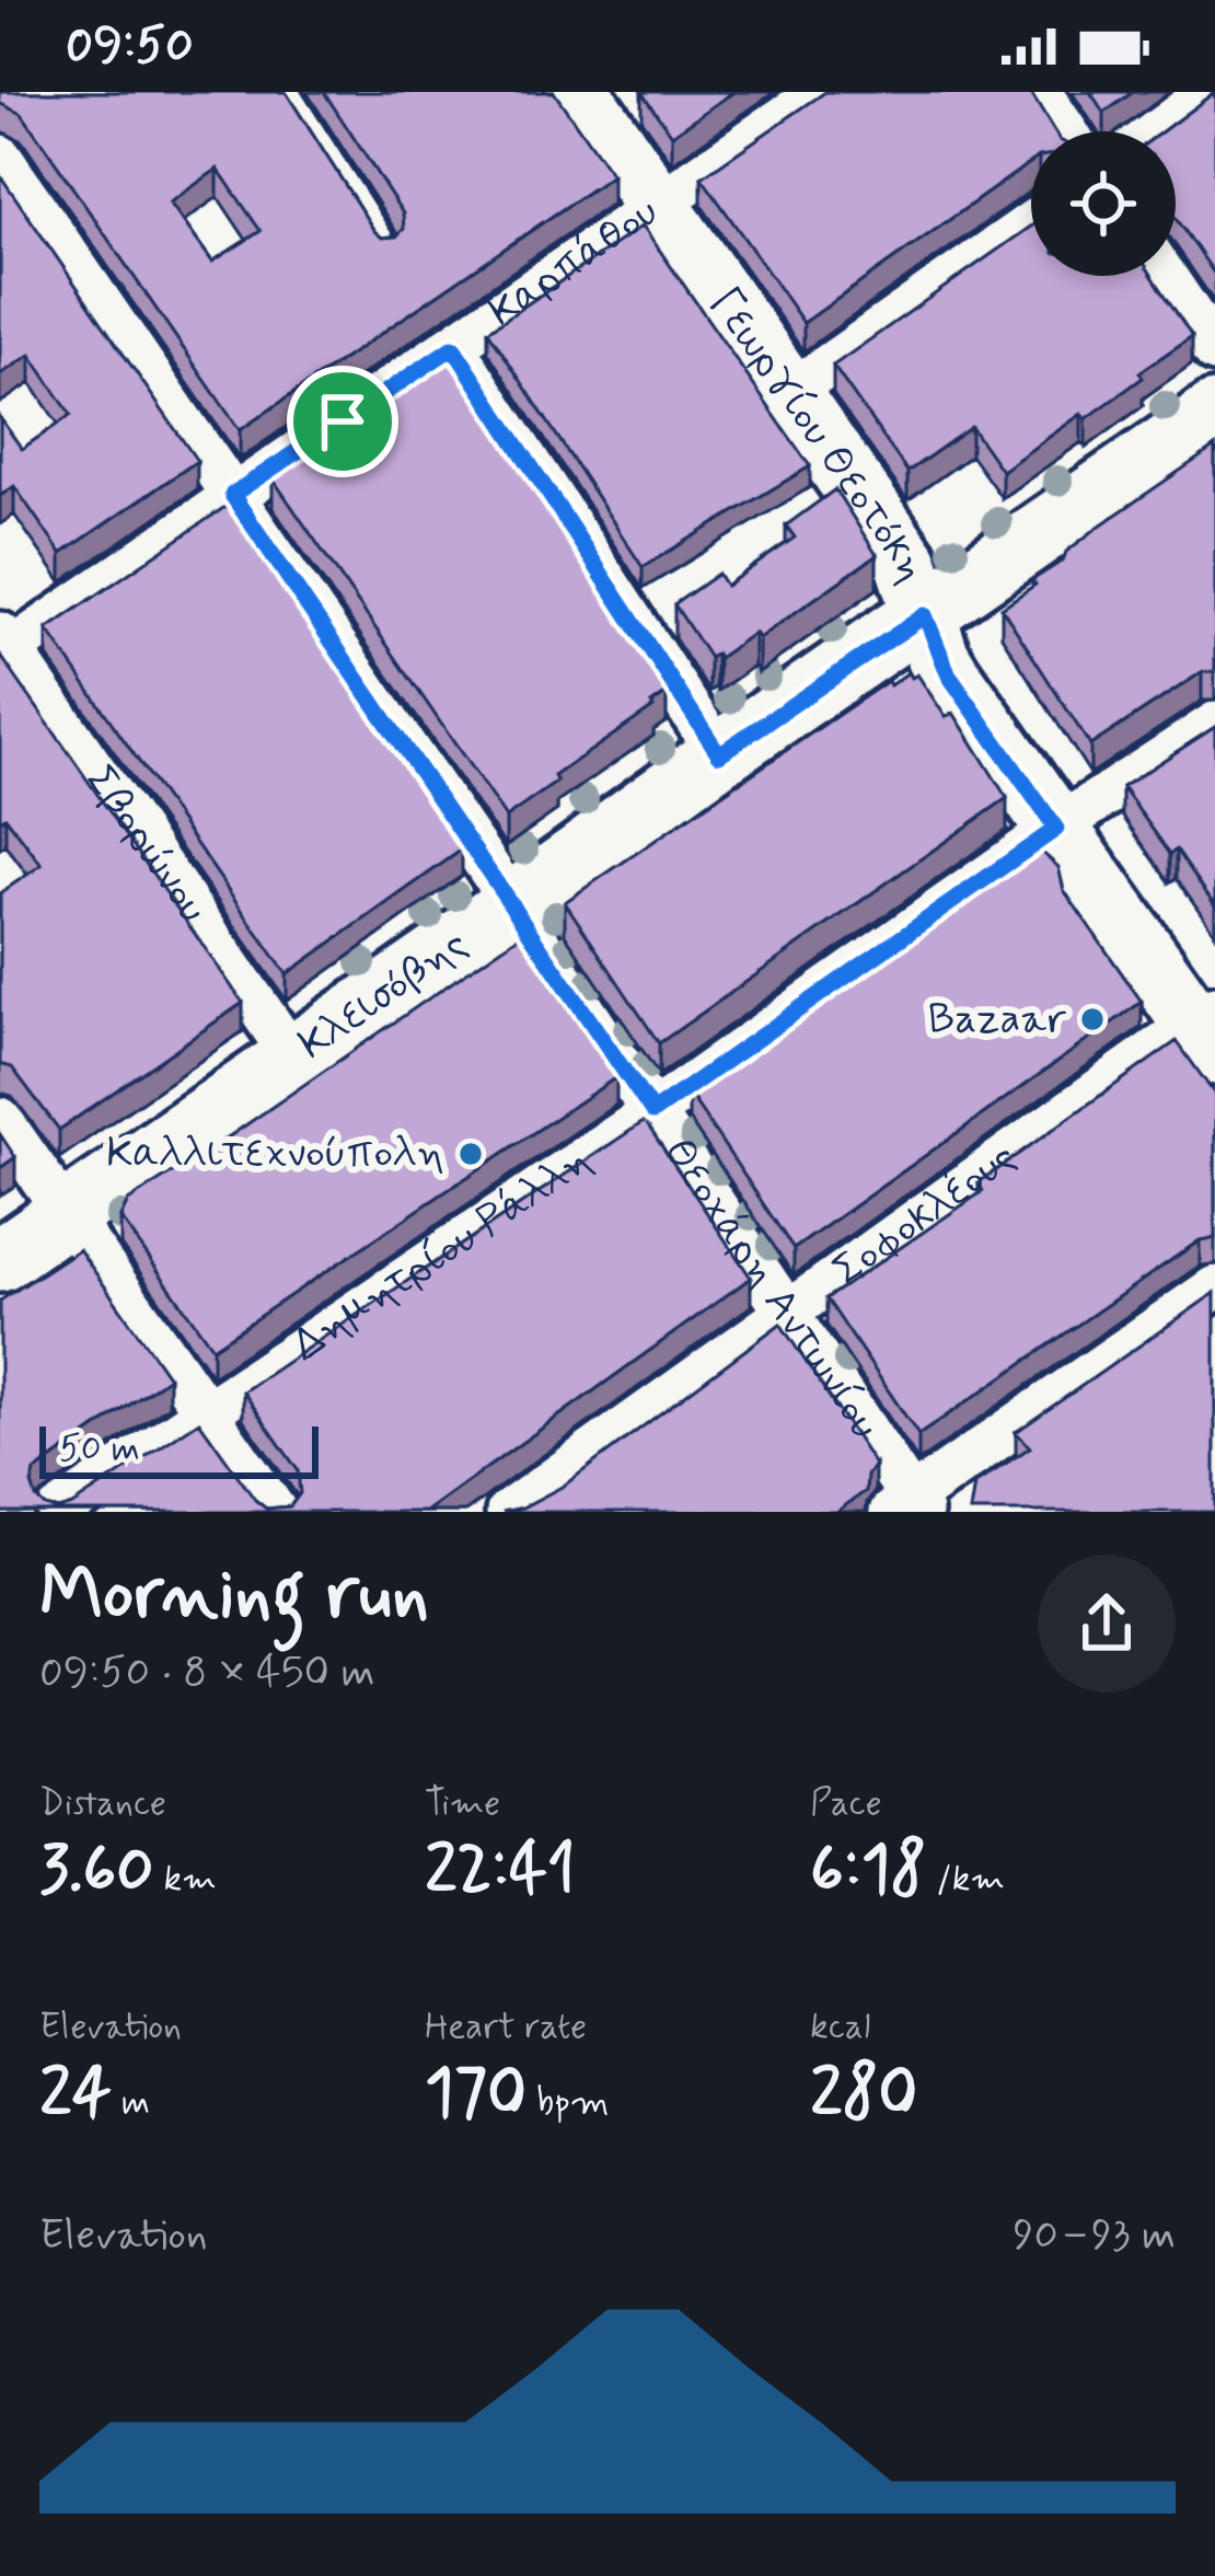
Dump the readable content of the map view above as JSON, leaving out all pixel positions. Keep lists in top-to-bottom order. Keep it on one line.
{"streets":{"street":["Καρπάθου","Γεωργίου Θεοτόκη","Σβορώνου","Κλεισόβης","Σοφοκλέους","Δημητρίου Ράλλη","Θεοχάρη Αντωνίου"]},"crossings":[["Καρπάθου","Γεωργίου Θεοτόκη"],["Καρπάθου","Σβορώνου"],["Καρπάθου","Θεοχάρη Αντωνίου"],["Γεωργίου Θεοτόκη","Κλεισόβης"],["Γεωργίου Θεοτόκη","Σοφοκλέους"],["Γεωργίου Θεοτόκη","Δημητρίου Ράλλη"],["Σβορώνου","Κλεισόβης"],["Κλεισόβης","Θεοχάρη Αντωνίου"],["Σοφοκλέους","Θεοχάρη Αντωνίου"],["Δημητρίου Ράλλη","Θεοχάρη Αντωνίου"]],"places":["Bazaar","Καλλιτεχνούπολη"],"scale_bar":"50 m","page":{"status":"09:50","scale":"50 m","heading":["Morning run","09:50 · 8 × 450 m"],"stats":[["Distance","3.60 km"],["Time","22:41"],["Pace","6:18 /km"],["Elevation","24 m"],["Heart rate","170 bpm"],["kcal","280"]],"chart":["Elevation","90–93 m"]}}
